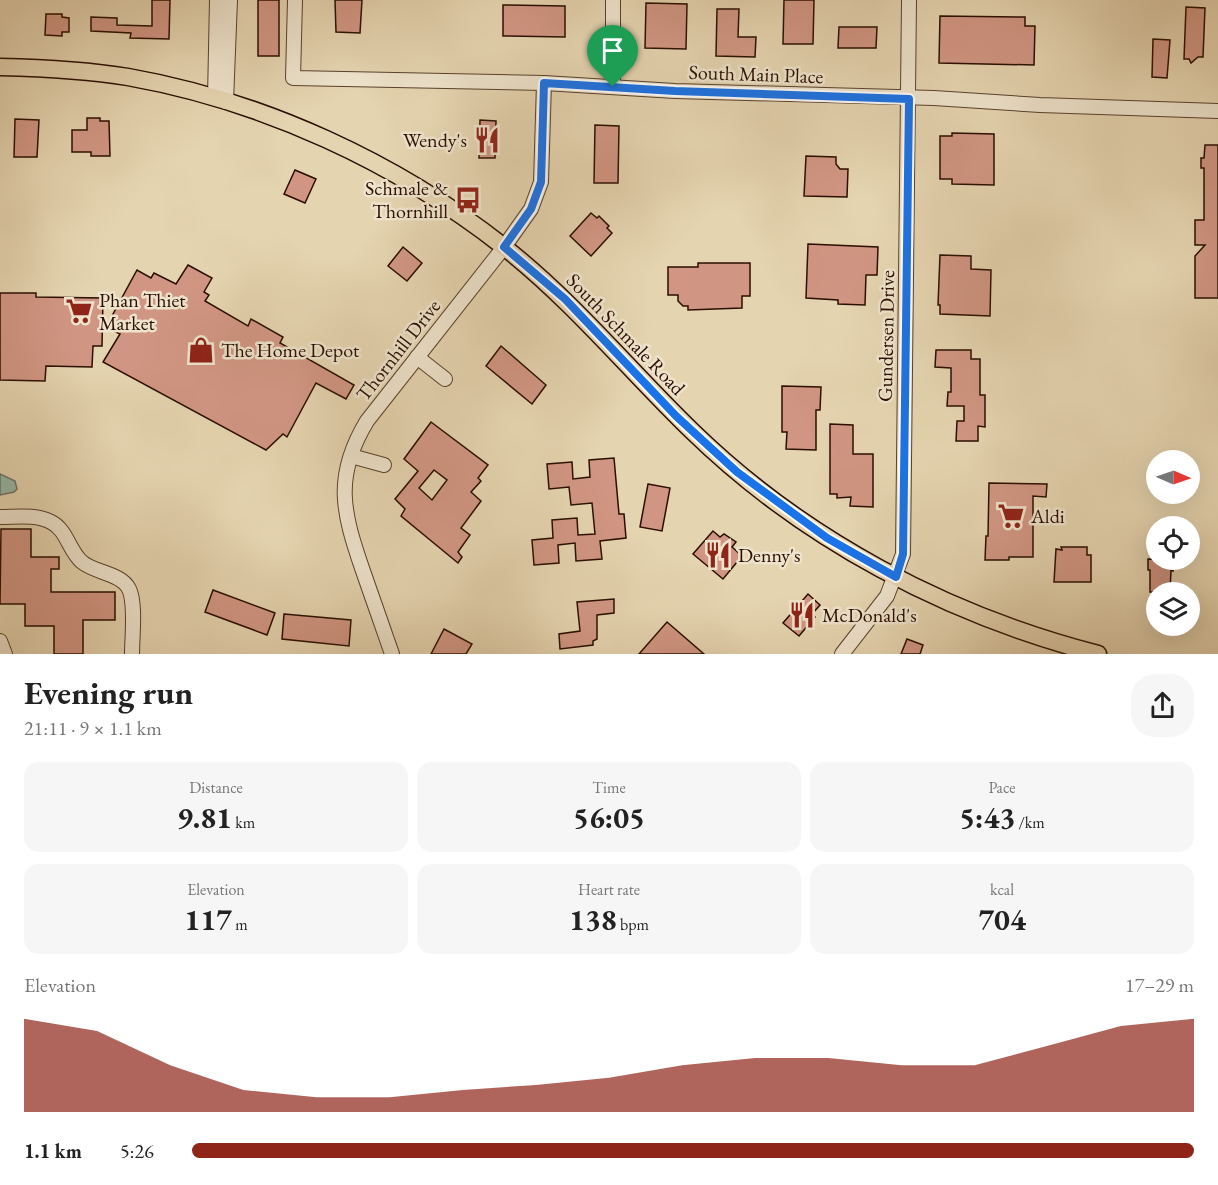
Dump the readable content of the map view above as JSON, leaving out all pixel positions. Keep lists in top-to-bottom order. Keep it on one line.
{"streets":{"main road":["South Schmale Road"],"street":["South Main Place","Gundersen Drive","Thornhill Drive"]},"crossings":[["South Main Place","Gundersen Drive"],["South Main Place","Thornhill Drive"],["South Schmale Road","Gundersen Drive"],["South Schmale Road","Thornhill Drive"]],"places":{"restaurant":["Wendy's","Denny's","McDonald's"],"bus stop":["Schmale & Thornhill"],"supermarket":["Phan Thiet Market","Aldi"],"shop":["The Home Depot"]},"north":"right","page":{"heading":["Evening run","21:11 · 9 × 1.1 km"],"stats":[["Distance","9.81 km"],["Time","56:05"],["Pace","5:43 /km"],["Elevation","117 m"],["Heart rate","138 bpm"],["kcal","704"]],"chart":["Elevation","17–29 m"],"list":[{"name":"1.1 km","note":"5:26"}]}}
